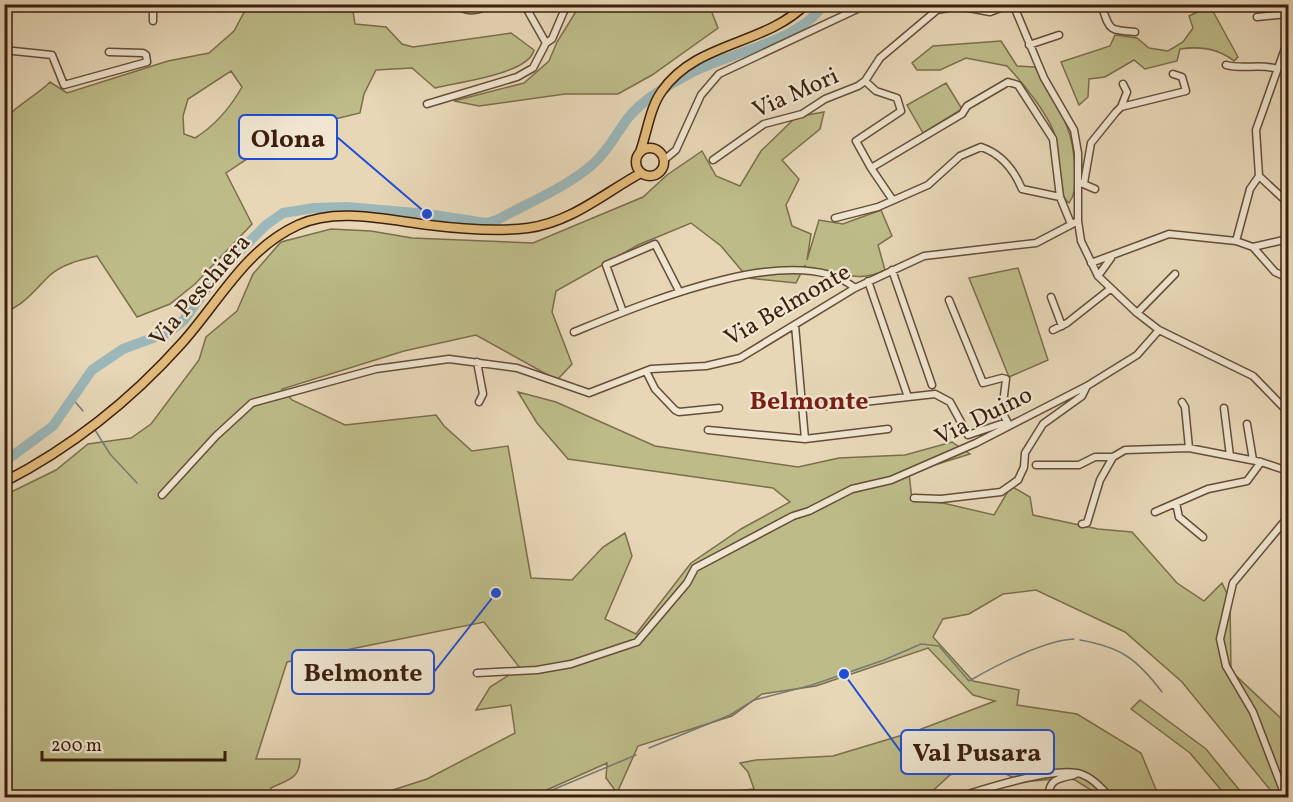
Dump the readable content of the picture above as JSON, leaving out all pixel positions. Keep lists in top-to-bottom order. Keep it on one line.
{"streets":{"main road":["Via Peschiera"],"street":["Via Mori","Via Belmonte","Via Duino"]},"districts":["Belmonte"],"places":["Olona","Belmonte","Val Pusara"],"scale_bar":"200 m"}
